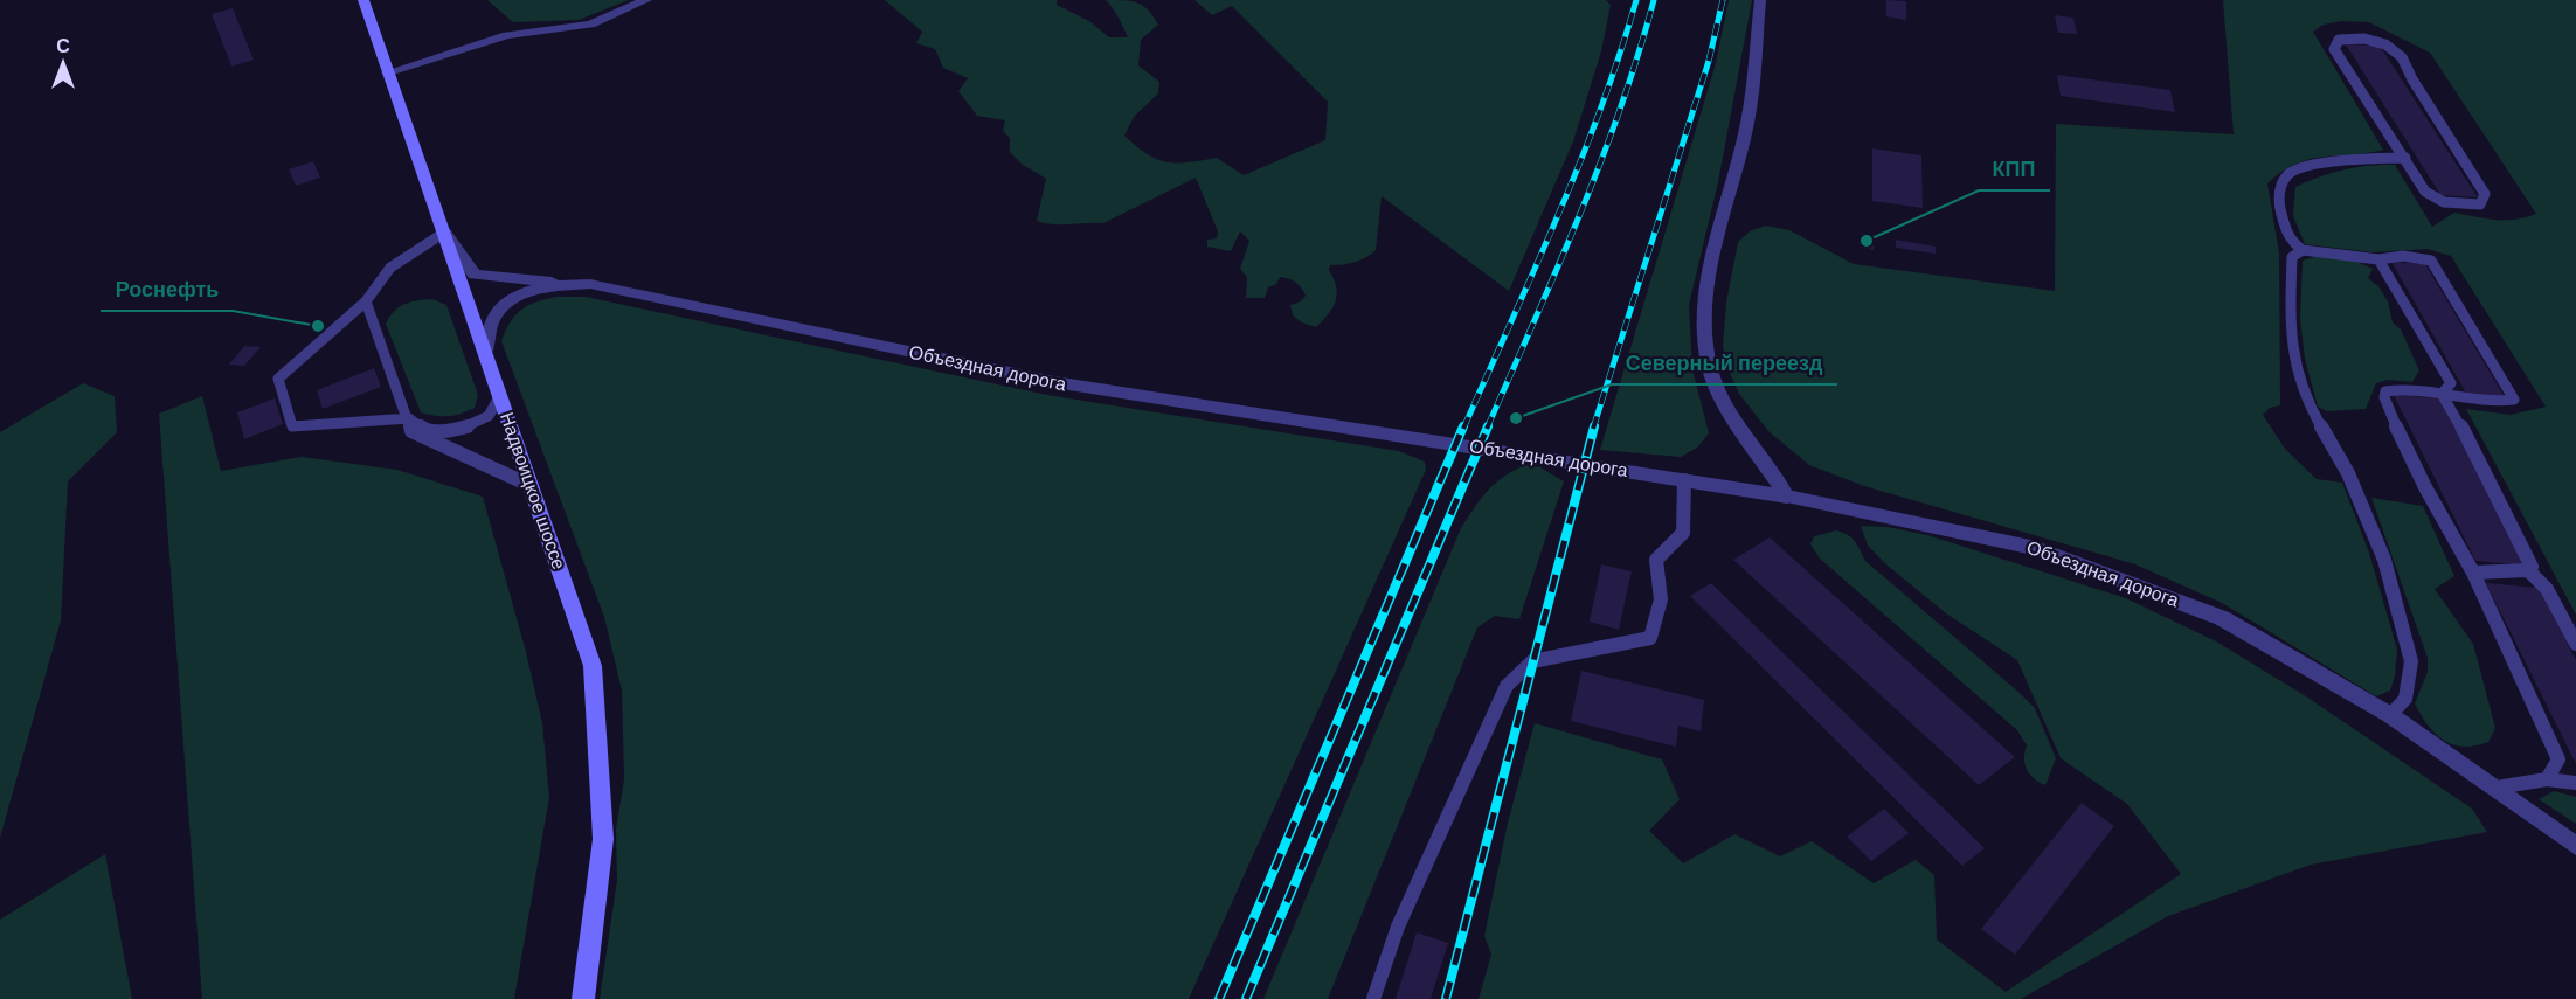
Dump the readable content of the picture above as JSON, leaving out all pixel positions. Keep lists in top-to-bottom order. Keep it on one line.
{"streets":{"main road":["Надвоицкое шоссе"],"street":["Объездная дорога"]},"crossings":[["Объездная дорога","Надвоицкое шоссе"]],"places":["КПП","Роснефть","Северный переезд"],"north":"top"}
